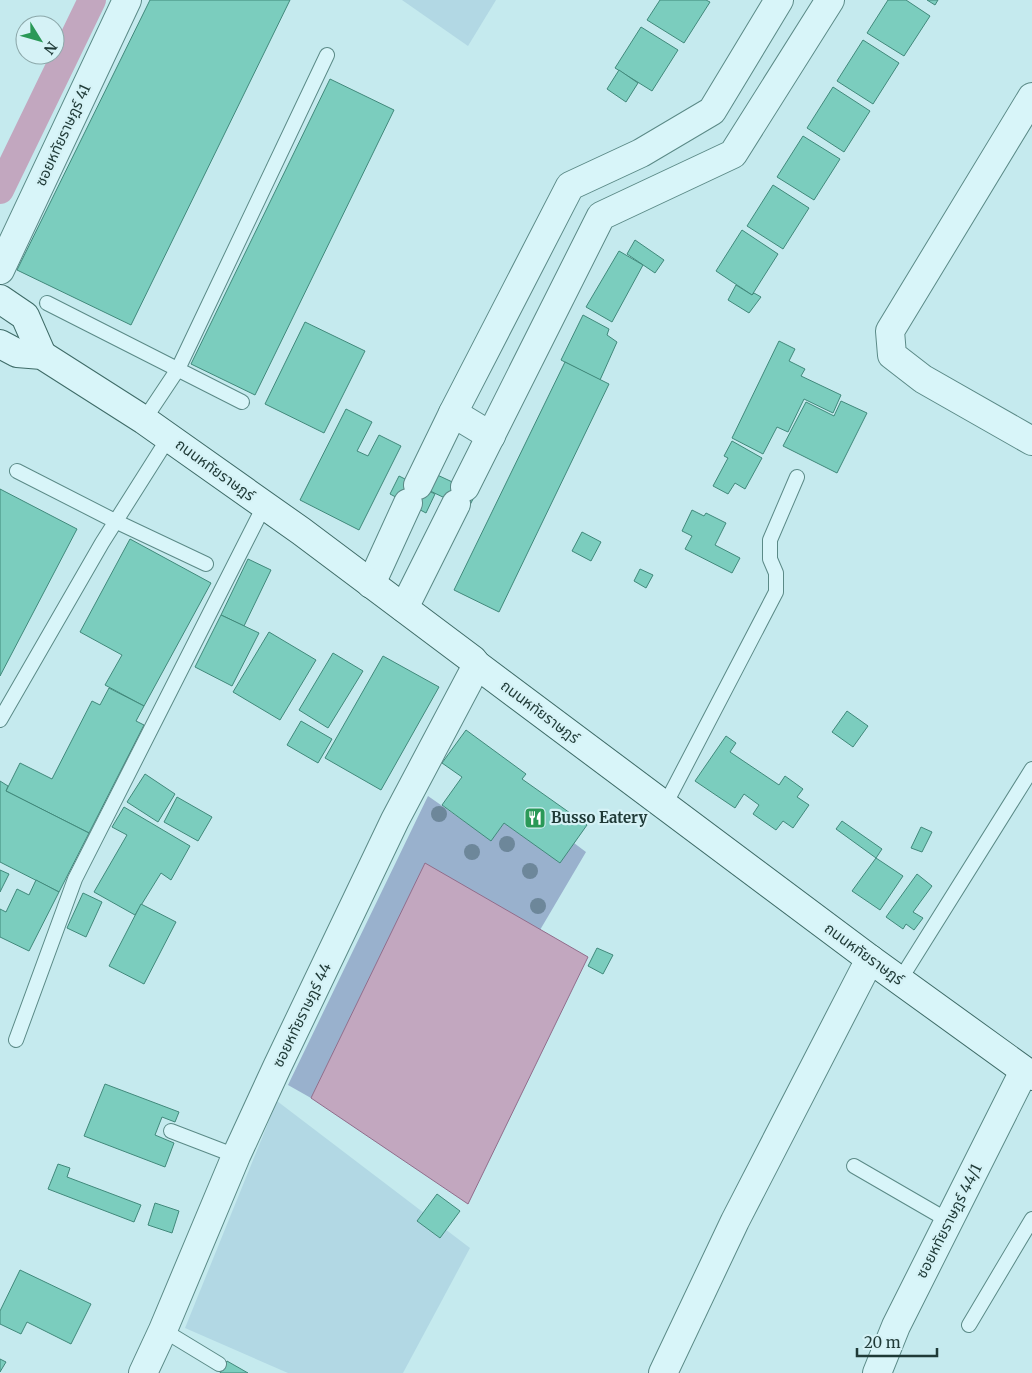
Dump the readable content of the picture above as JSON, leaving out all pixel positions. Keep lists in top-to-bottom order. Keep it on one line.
{"streets":{"street":["ซอยหทัยราษฎร์ 41","ถนนหทัยราษฎร์","ซอยหทัยราษฎร์ 44","ซอยหทัยราษฎร์ 44/1"]},"crossings":[["ถนนหทัยราษฎร์","ซอยหทัยราษฎร์ 44"],["ถนนหทัยราษฎร์","ซอยหทัยราษฎร์ 44/1"]],"places":{"restaurant":["Busso Eatery"]},"scale_bar":"20 m","north":"bottom right"}
